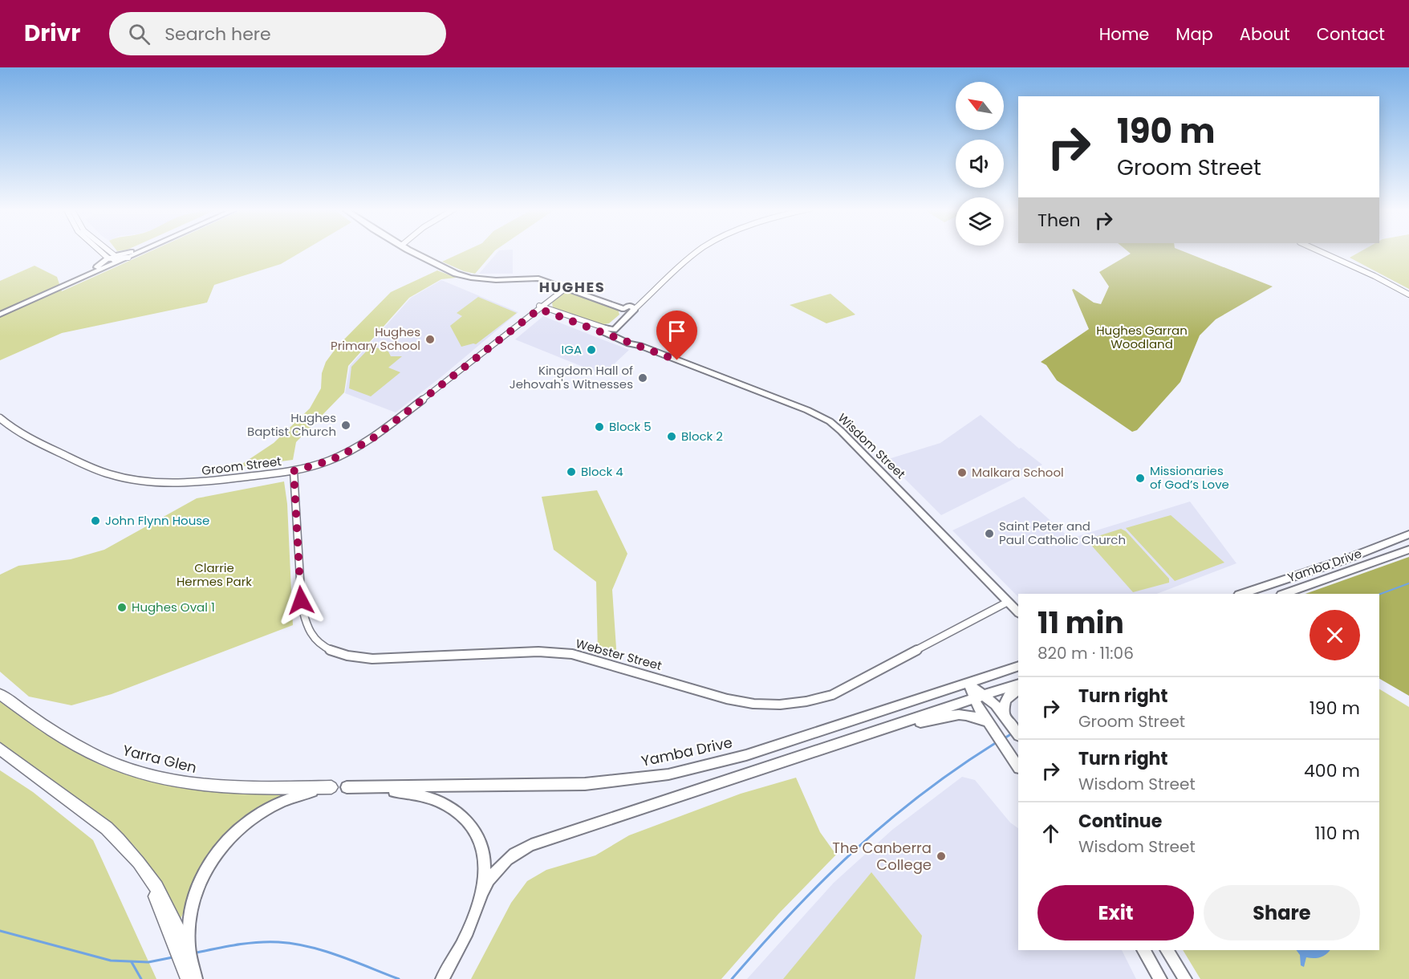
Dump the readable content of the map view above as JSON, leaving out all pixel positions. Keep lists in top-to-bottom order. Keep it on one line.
{"streets":{"highway":["Yarra Glen"],"main road":["Wisdom Street","Yamba Drive"],"street":["Groom Street","Webster Street"]},"crossings":[["Wisdom Street","Groom Street"],["Wisdom Street","Webster Street"],["Groom Street","Webster Street"]],"districts":["HUGHES"],"parks":["Hughes Garran Woodland","Clarrie Hermes Park"],"places":["Hughes Primary School","IGA","Kingdom Hall of Jehovah's Witnesses","Hughes Baptist Church","Block 5","Block 2","Block 4","Malkara School","Missionaries of God’s Love","John Flynn House","Saint Peter and Paul Catholic Church","Hughes Oval 1","The Canberra College"],"north":"top left","page":{"header":"Drivr","search":"Search here","nav":["Home","Map","About","Contact"],"turn":["190 m","Groom Street"],"then":"Then","heading":["11 min","820 m · 11:06"],"list":[{"name":"Turn right","note":"Groom Street","value":"190 m"},{"name":"Turn right","note":"Wisdom Street","value":"400 m"},{"name":"Continue","note":"Wisdom Street","value":"110 m"}],"buttons":["Exit","Share"]}}
